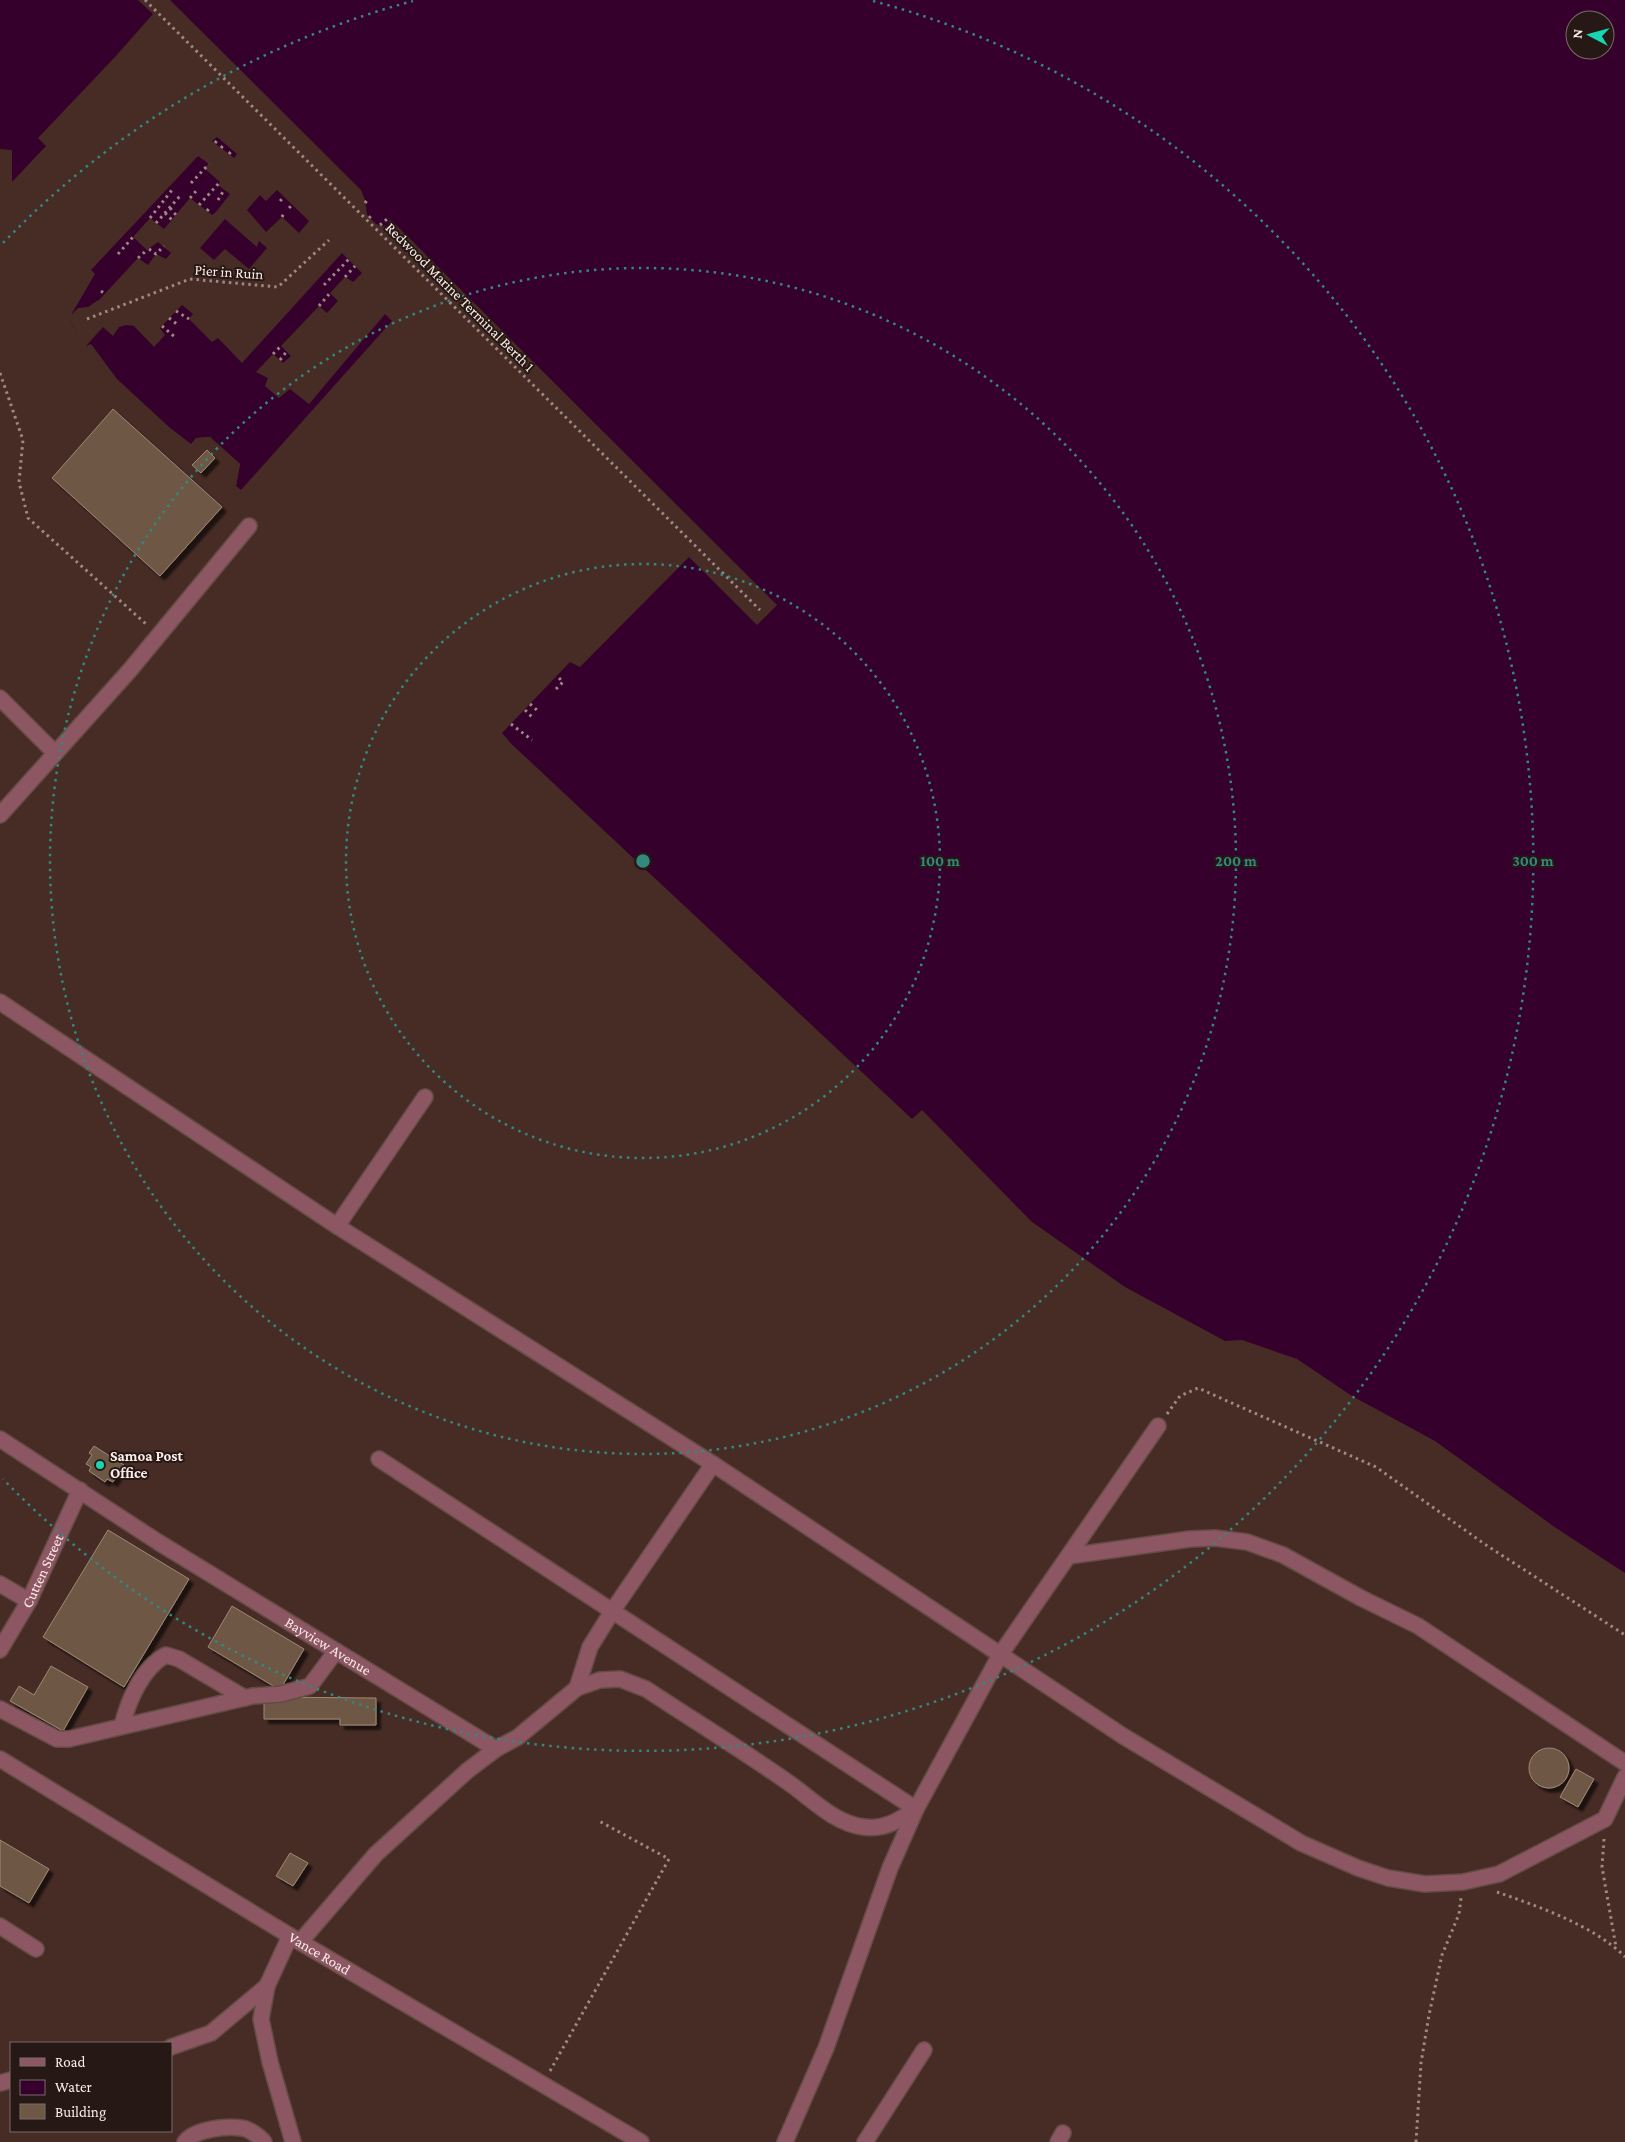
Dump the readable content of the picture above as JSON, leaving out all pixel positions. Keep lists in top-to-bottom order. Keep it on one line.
{"streets":{"street":["Cutten Street","Bayview Avenue","Vance Road"],"path":["Pier in Ruin","Redwood Marine Terminal Berth 1"]},"crossings":[["Cutten Street","Bayview Avenue"]],"places":["Samoa Post Office"],"legend":["Road","Water","Building"],"north":"left","rings":["100 m","200 m","300 m"]}
